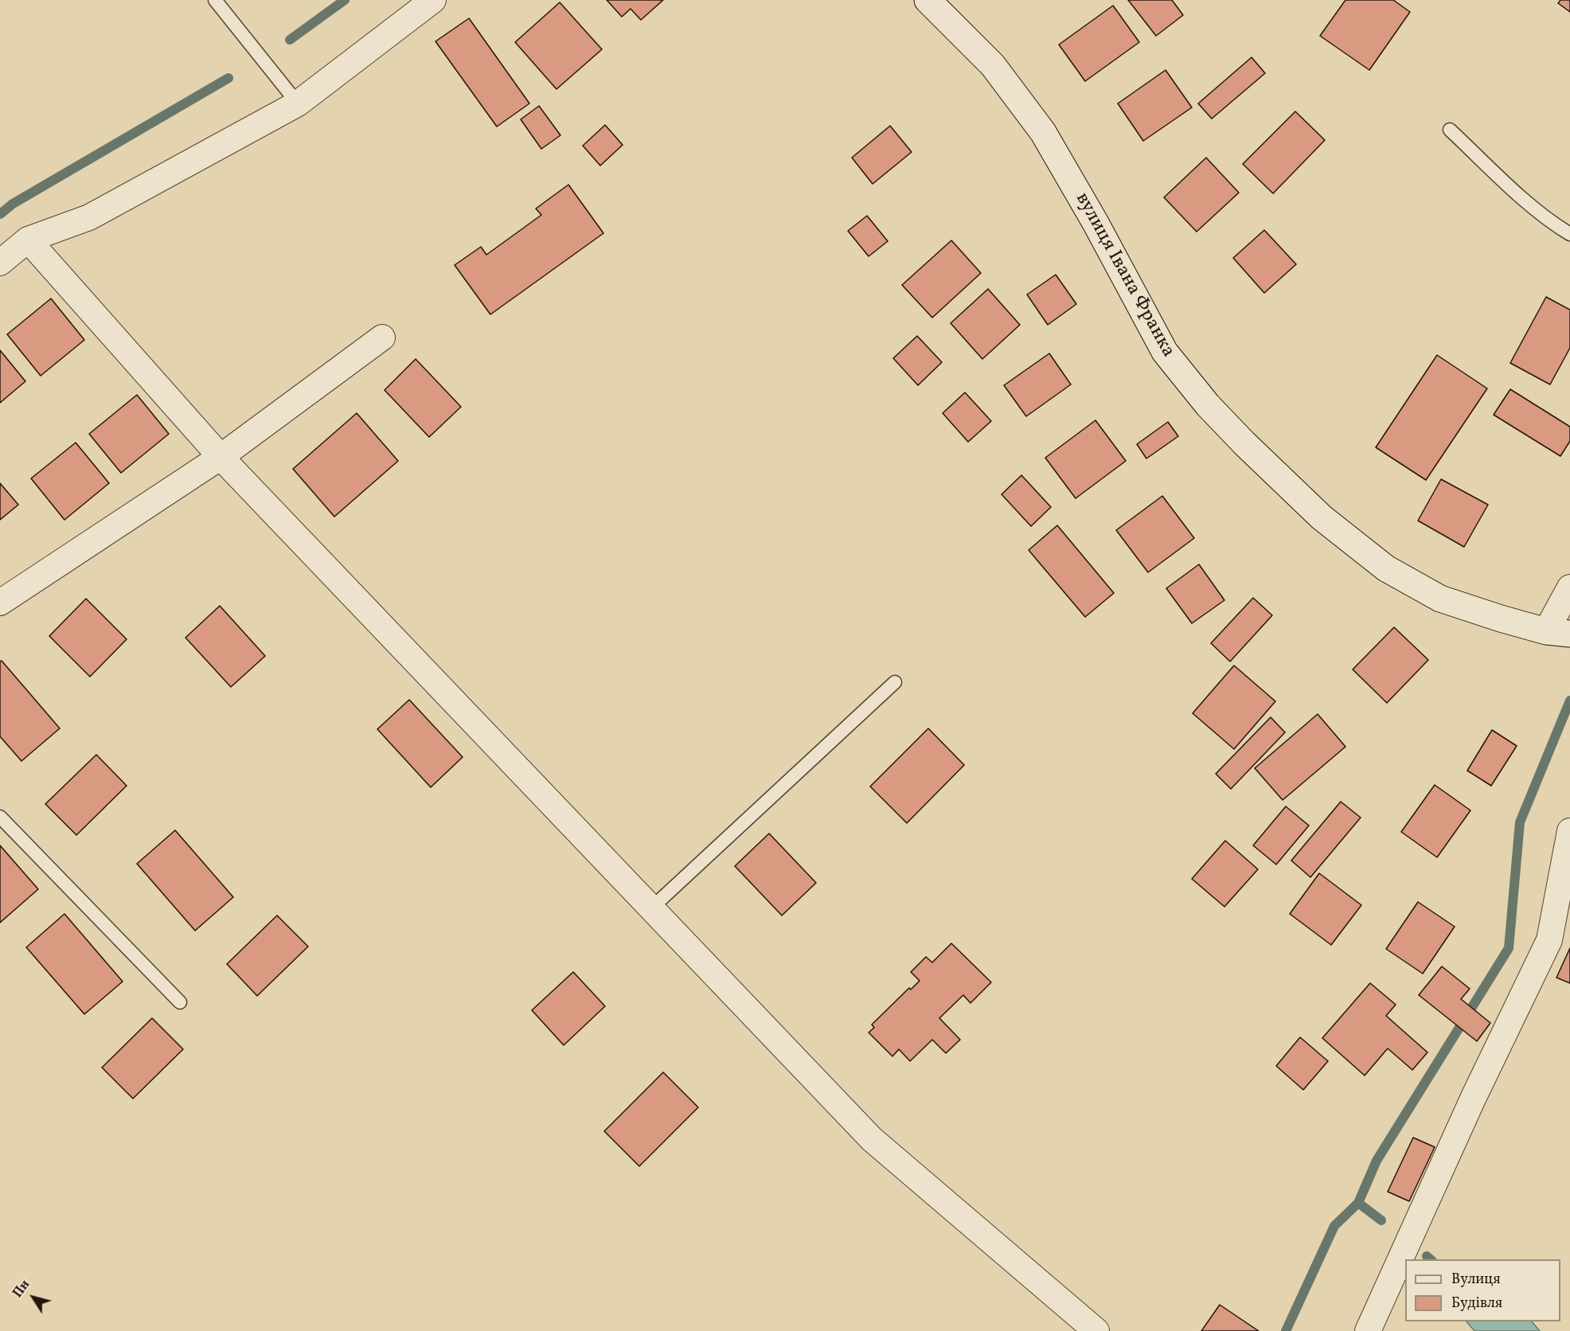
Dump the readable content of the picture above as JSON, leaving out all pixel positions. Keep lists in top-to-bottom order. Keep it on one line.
{"streets":{"main road":["вулиця Івана Франка"]},"legend":["Вулиця","Будівля"],"north":"top left"}
